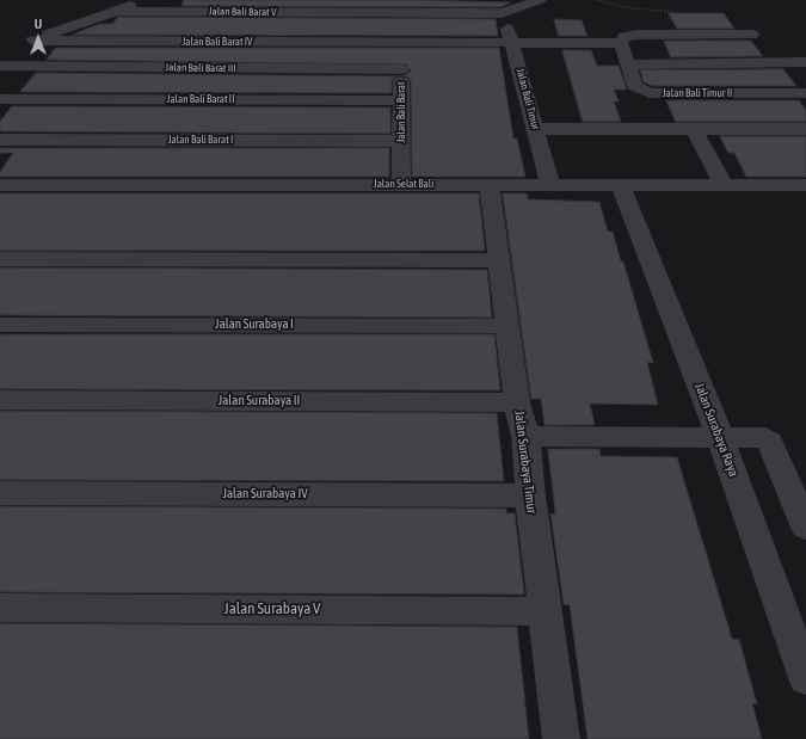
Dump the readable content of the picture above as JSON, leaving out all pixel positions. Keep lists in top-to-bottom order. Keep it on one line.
{"streets":{"street":["Jalan Bali Barat V","Jalan Bali Barat IV","Jalan Bali Barat III","Jalan Bali Timur II","Jalan Bali Barat II","Jalan Bali Timur","Jalan Bali Barat","Jalan Bali Barat I","Jalan Selat Bali","Jalan Surabaya I","Jalan Surabaya II","Jalan Surabaya Raya","Jalan Surabaya Timur","Jalan Surabaya IV","Jalan Surabaya V"]},"crossings":[["Jalan Bali Barat V","Jalan Bali Timur"],["Jalan Bali Barat IV","Jalan Bali Timur II"],["Jalan Bali Barat IV","Jalan Bali Timur"],["Jalan Bali Barat IV","Jalan Bali Barat"],["Jalan Bali Barat III","Jalan Bali Barat"],["Jalan Bali Barat II","Jalan Bali Barat"],["Jalan Bali Timur","Jalan Selat Bali"],["Jalan Bali Barat","Jalan Bali Barat I"],["Jalan Bali Barat","Jalan Selat Bali"],["Jalan Selat Bali","Jalan Surabaya Raya"],["Jalan Selat Bali","Jalan Surabaya Timur"],["Jalan Surabaya I","Jalan Surabaya Timur"],["Jalan Surabaya II","Jalan Surabaya Timur"],["Jalan Surabaya Timur","Jalan Surabaya IV"],["Jalan Surabaya Timur","Jalan Surabaya V"]],"north":"top"}
